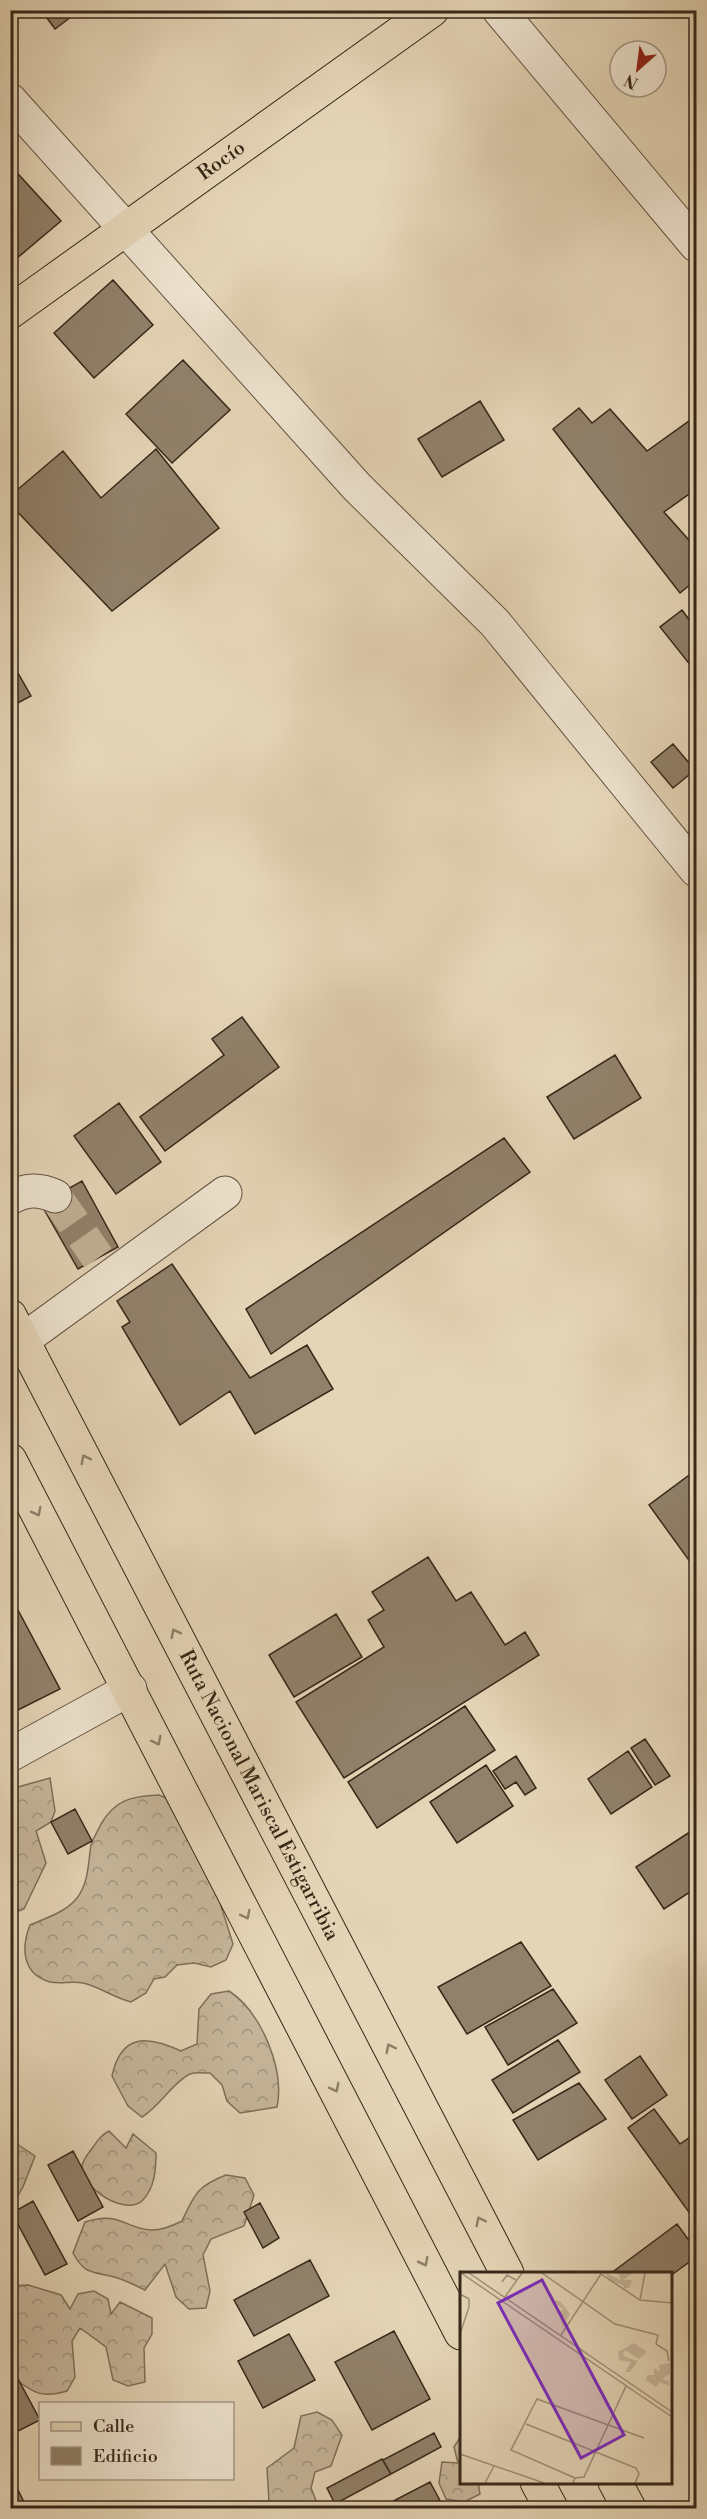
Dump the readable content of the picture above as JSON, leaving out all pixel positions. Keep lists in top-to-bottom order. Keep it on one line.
{"streets":{"main road":["Rocío","Ruta Nacional Mariscal Estigarribia"]},"legend":["Calle","Edificio"],"north":"bottom left"}
